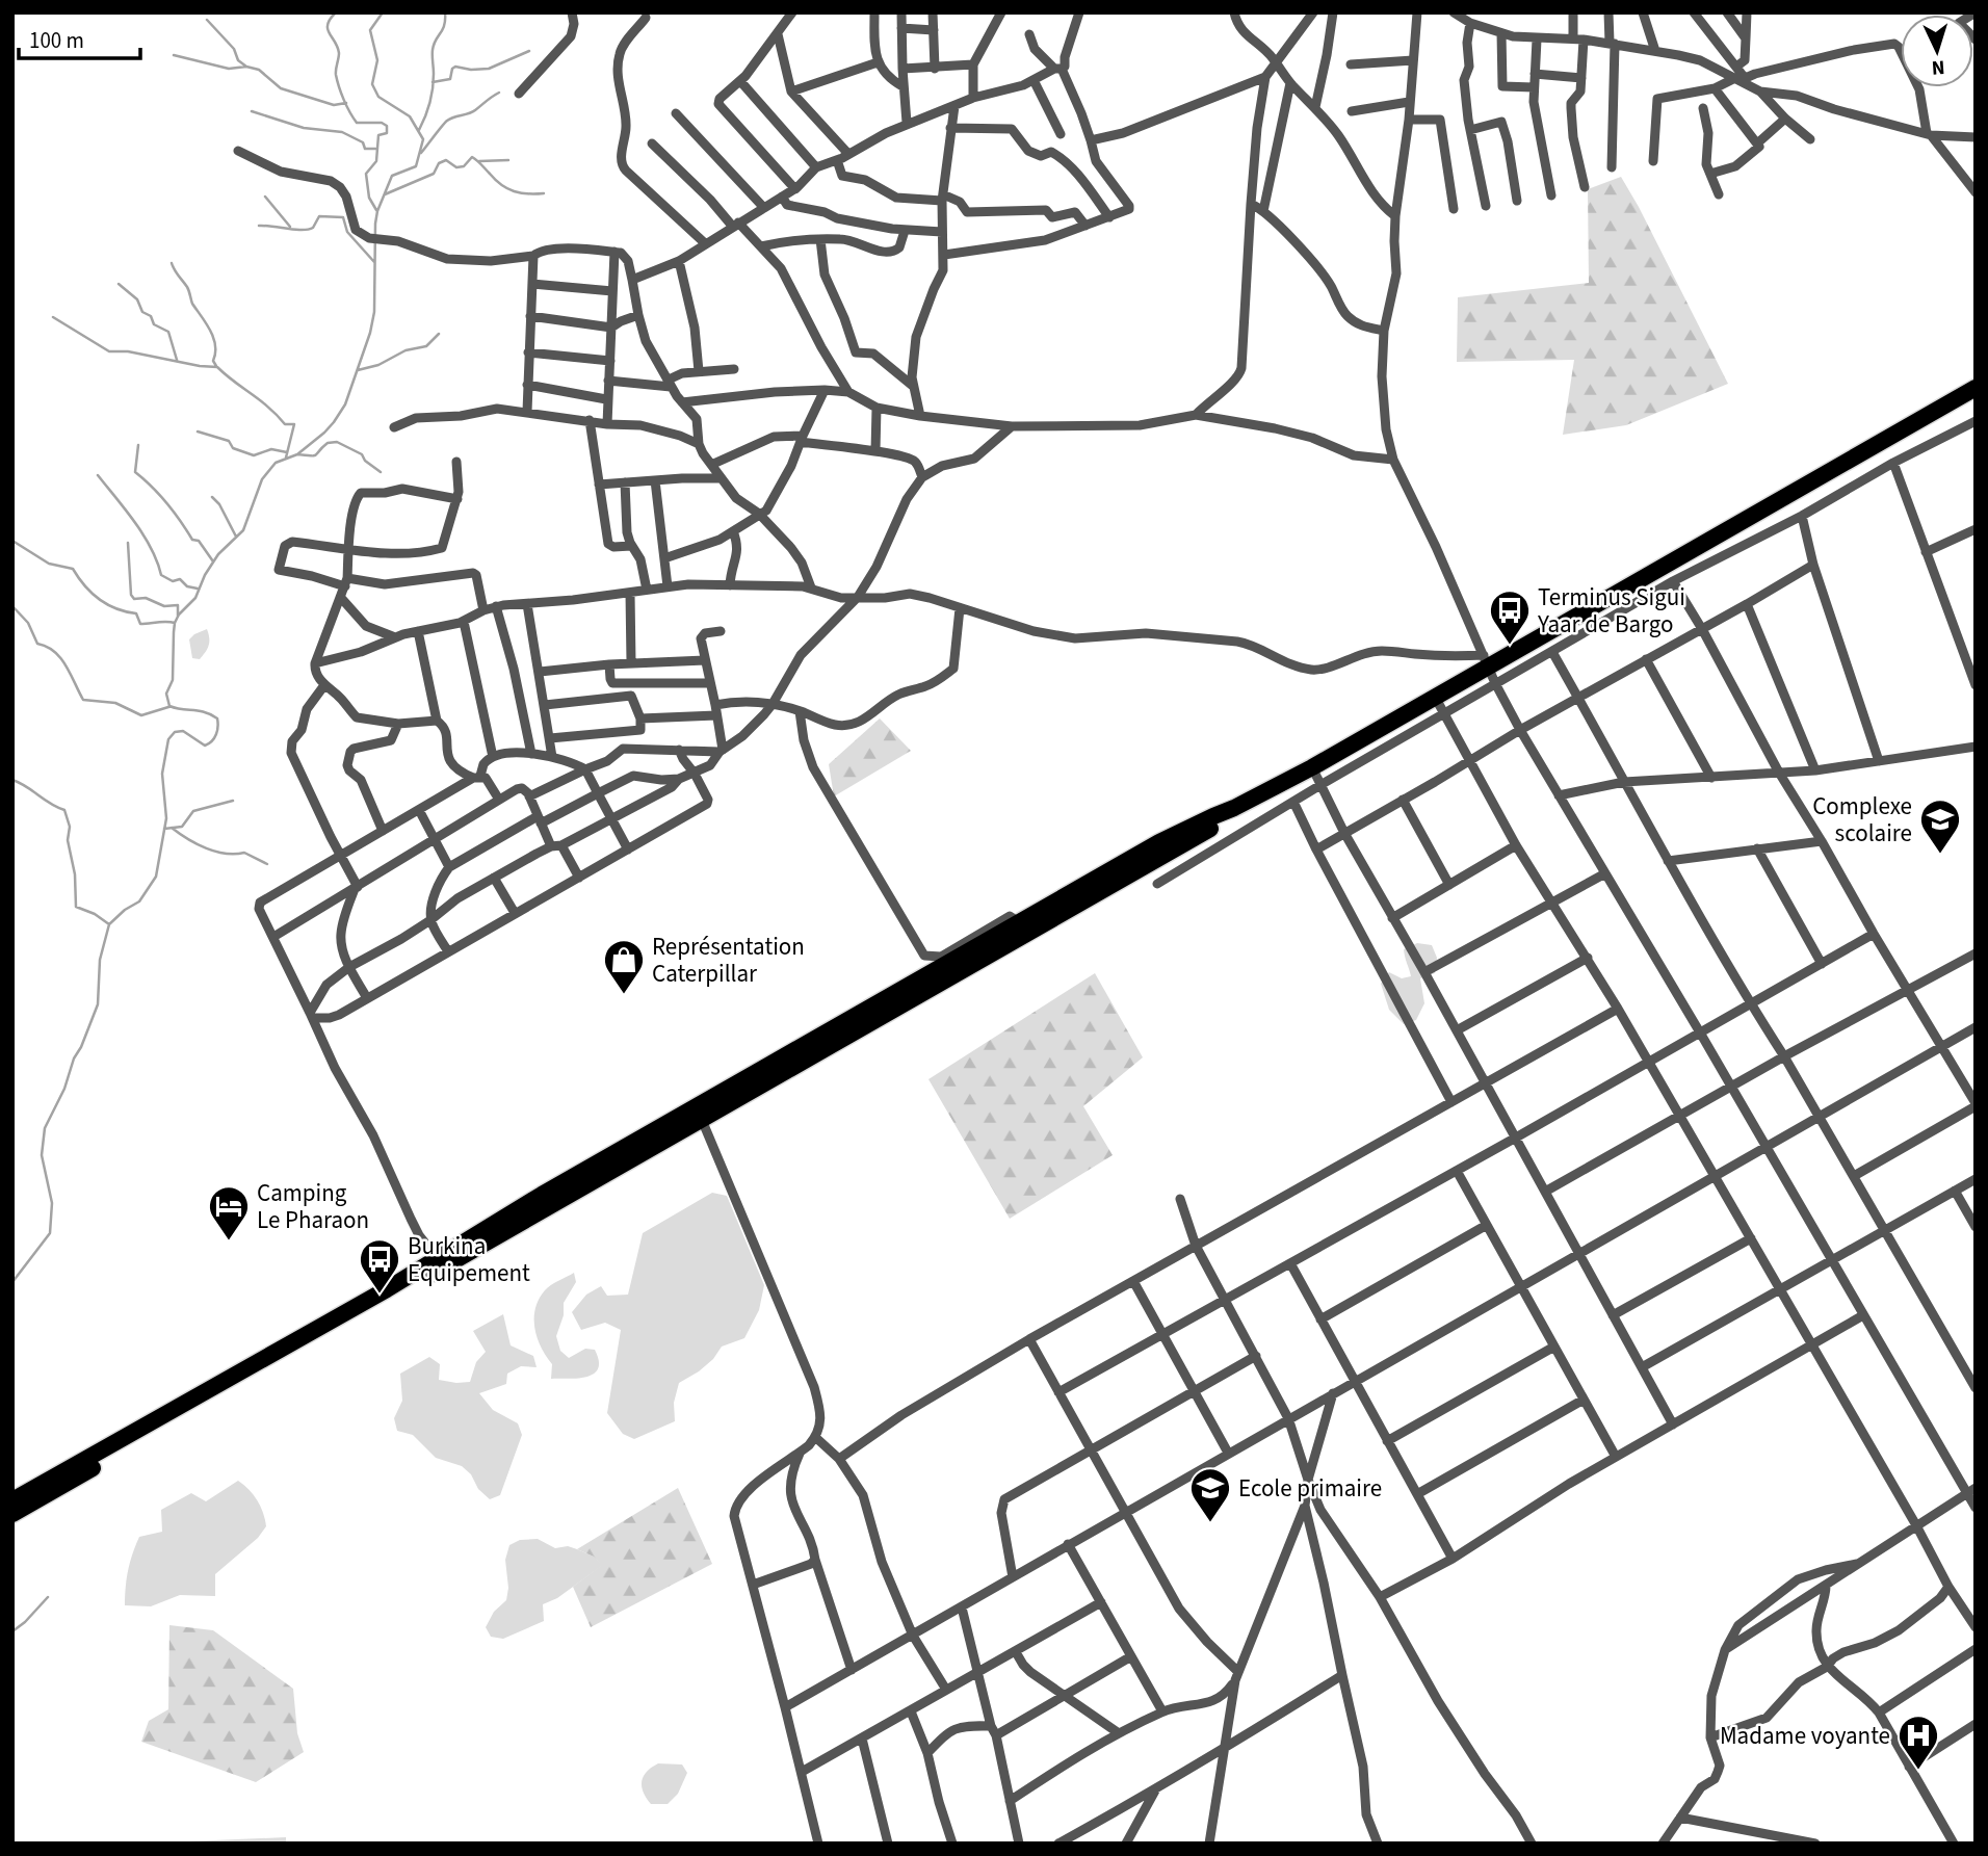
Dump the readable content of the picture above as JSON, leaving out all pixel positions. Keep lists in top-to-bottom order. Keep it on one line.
{"places":{"bus stop":["Terminus Sigui Yaar de Bargo","Burkina Equipement"],"school or university":["Complexe scolaire","Ecole primaire"],"shop":["Représentation Caterpillar"],"hotel":["Camping Le Pharaon"],"hospital":["Madame voyante"]},"scale_bar":"100 m","north":"bottom"}
